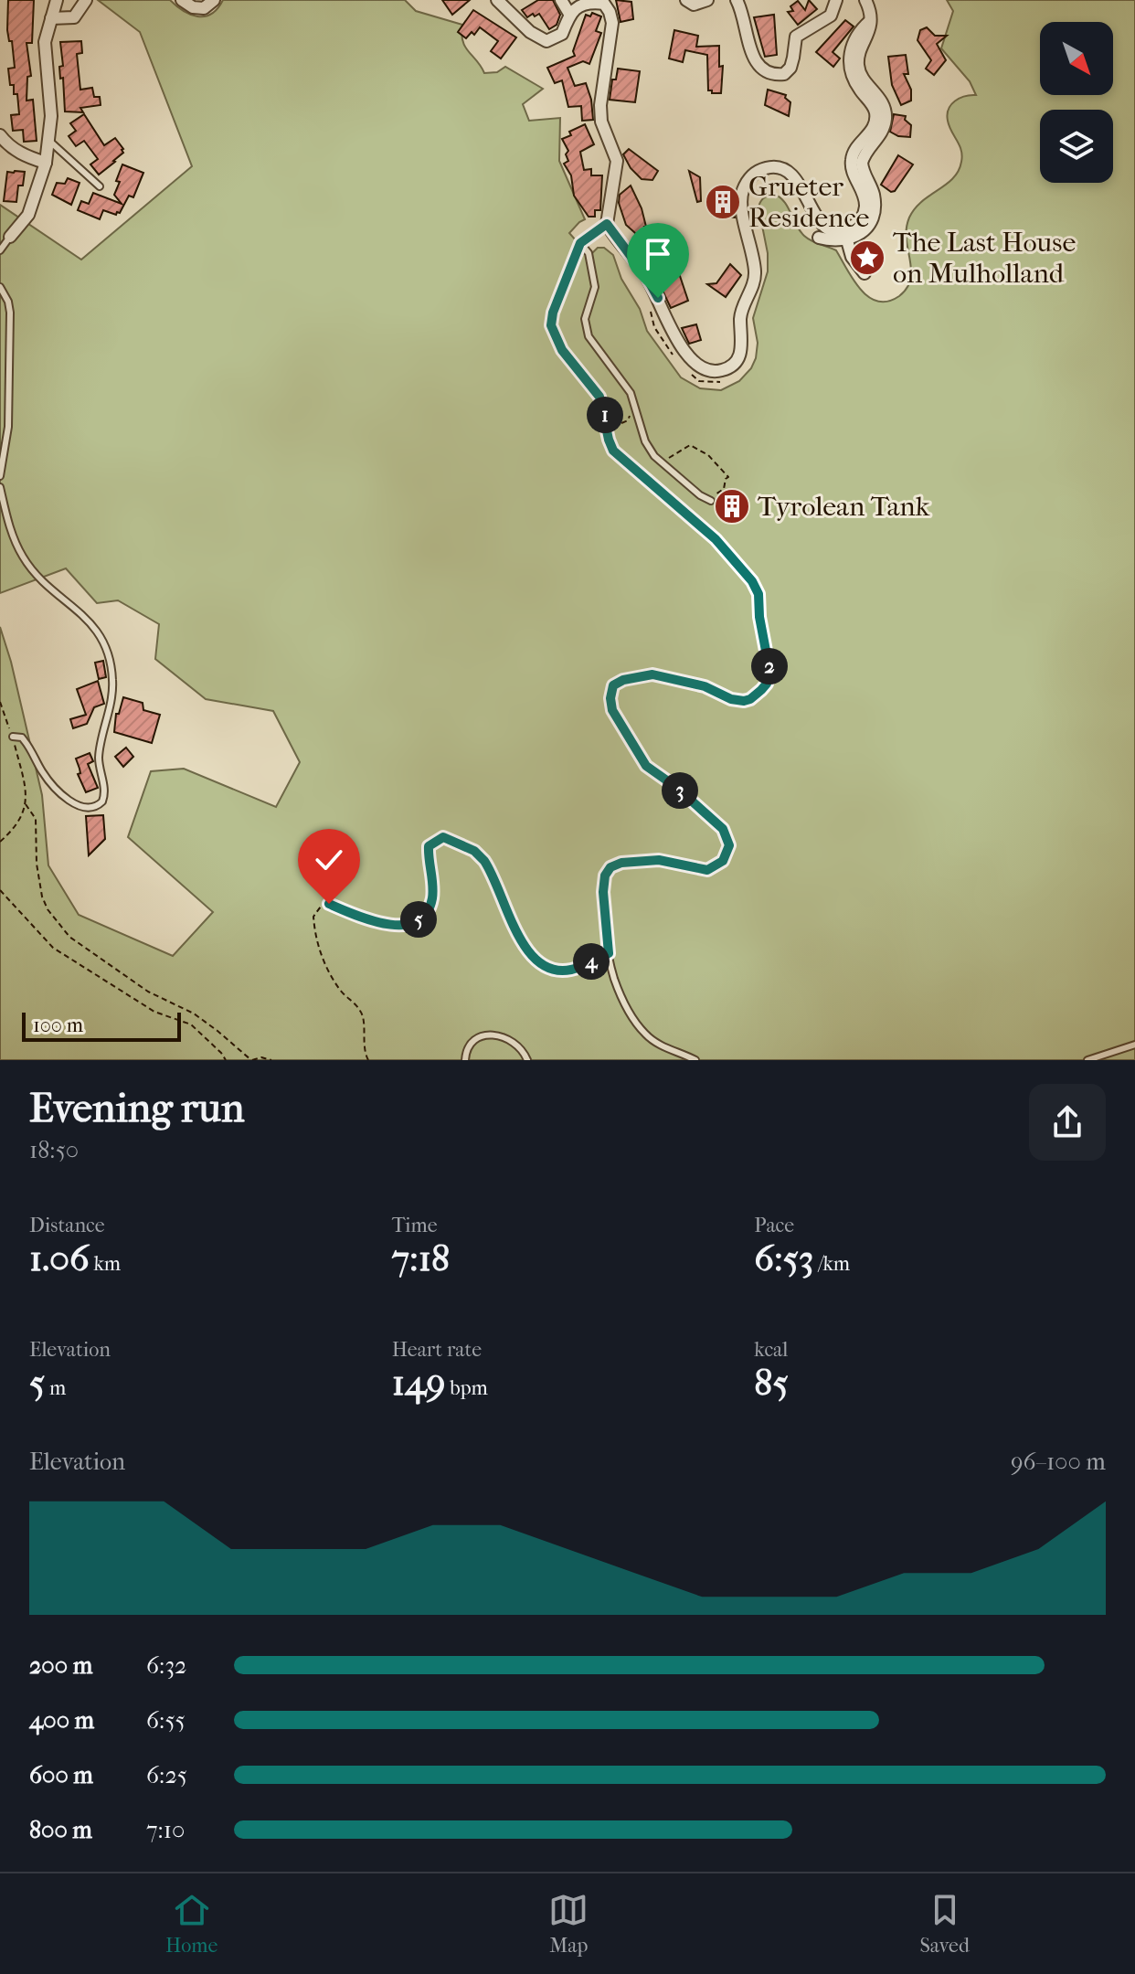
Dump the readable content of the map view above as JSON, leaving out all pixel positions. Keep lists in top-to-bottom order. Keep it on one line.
{"places":{"building":["Grueter Residence","Tyrolean Tank"],"place":["The Last House on Mulholland"]},"scale_bar":"100 m","north":"bottom right","page":{"pins":["1","2","3","5","4"],"scale":"100 m","heading":["Evening run","18:50"],"stats":[["Distance","1.06 km"],["Time","7:18"],["Pace","6:53 /km"],["Elevation","5 m"],["Heart rate","149 bpm"],["kcal","85"]],"chart":["Elevation","96–100 m"],"list":[{"name":"200 m","note":"6:32"},{"name":"400 m","note":"6:55"},{"name":"600 m","note":"6:25"},{"name":"800 m","note":"7:10"}],"tabs":["Home","Map","Saved"]}}
